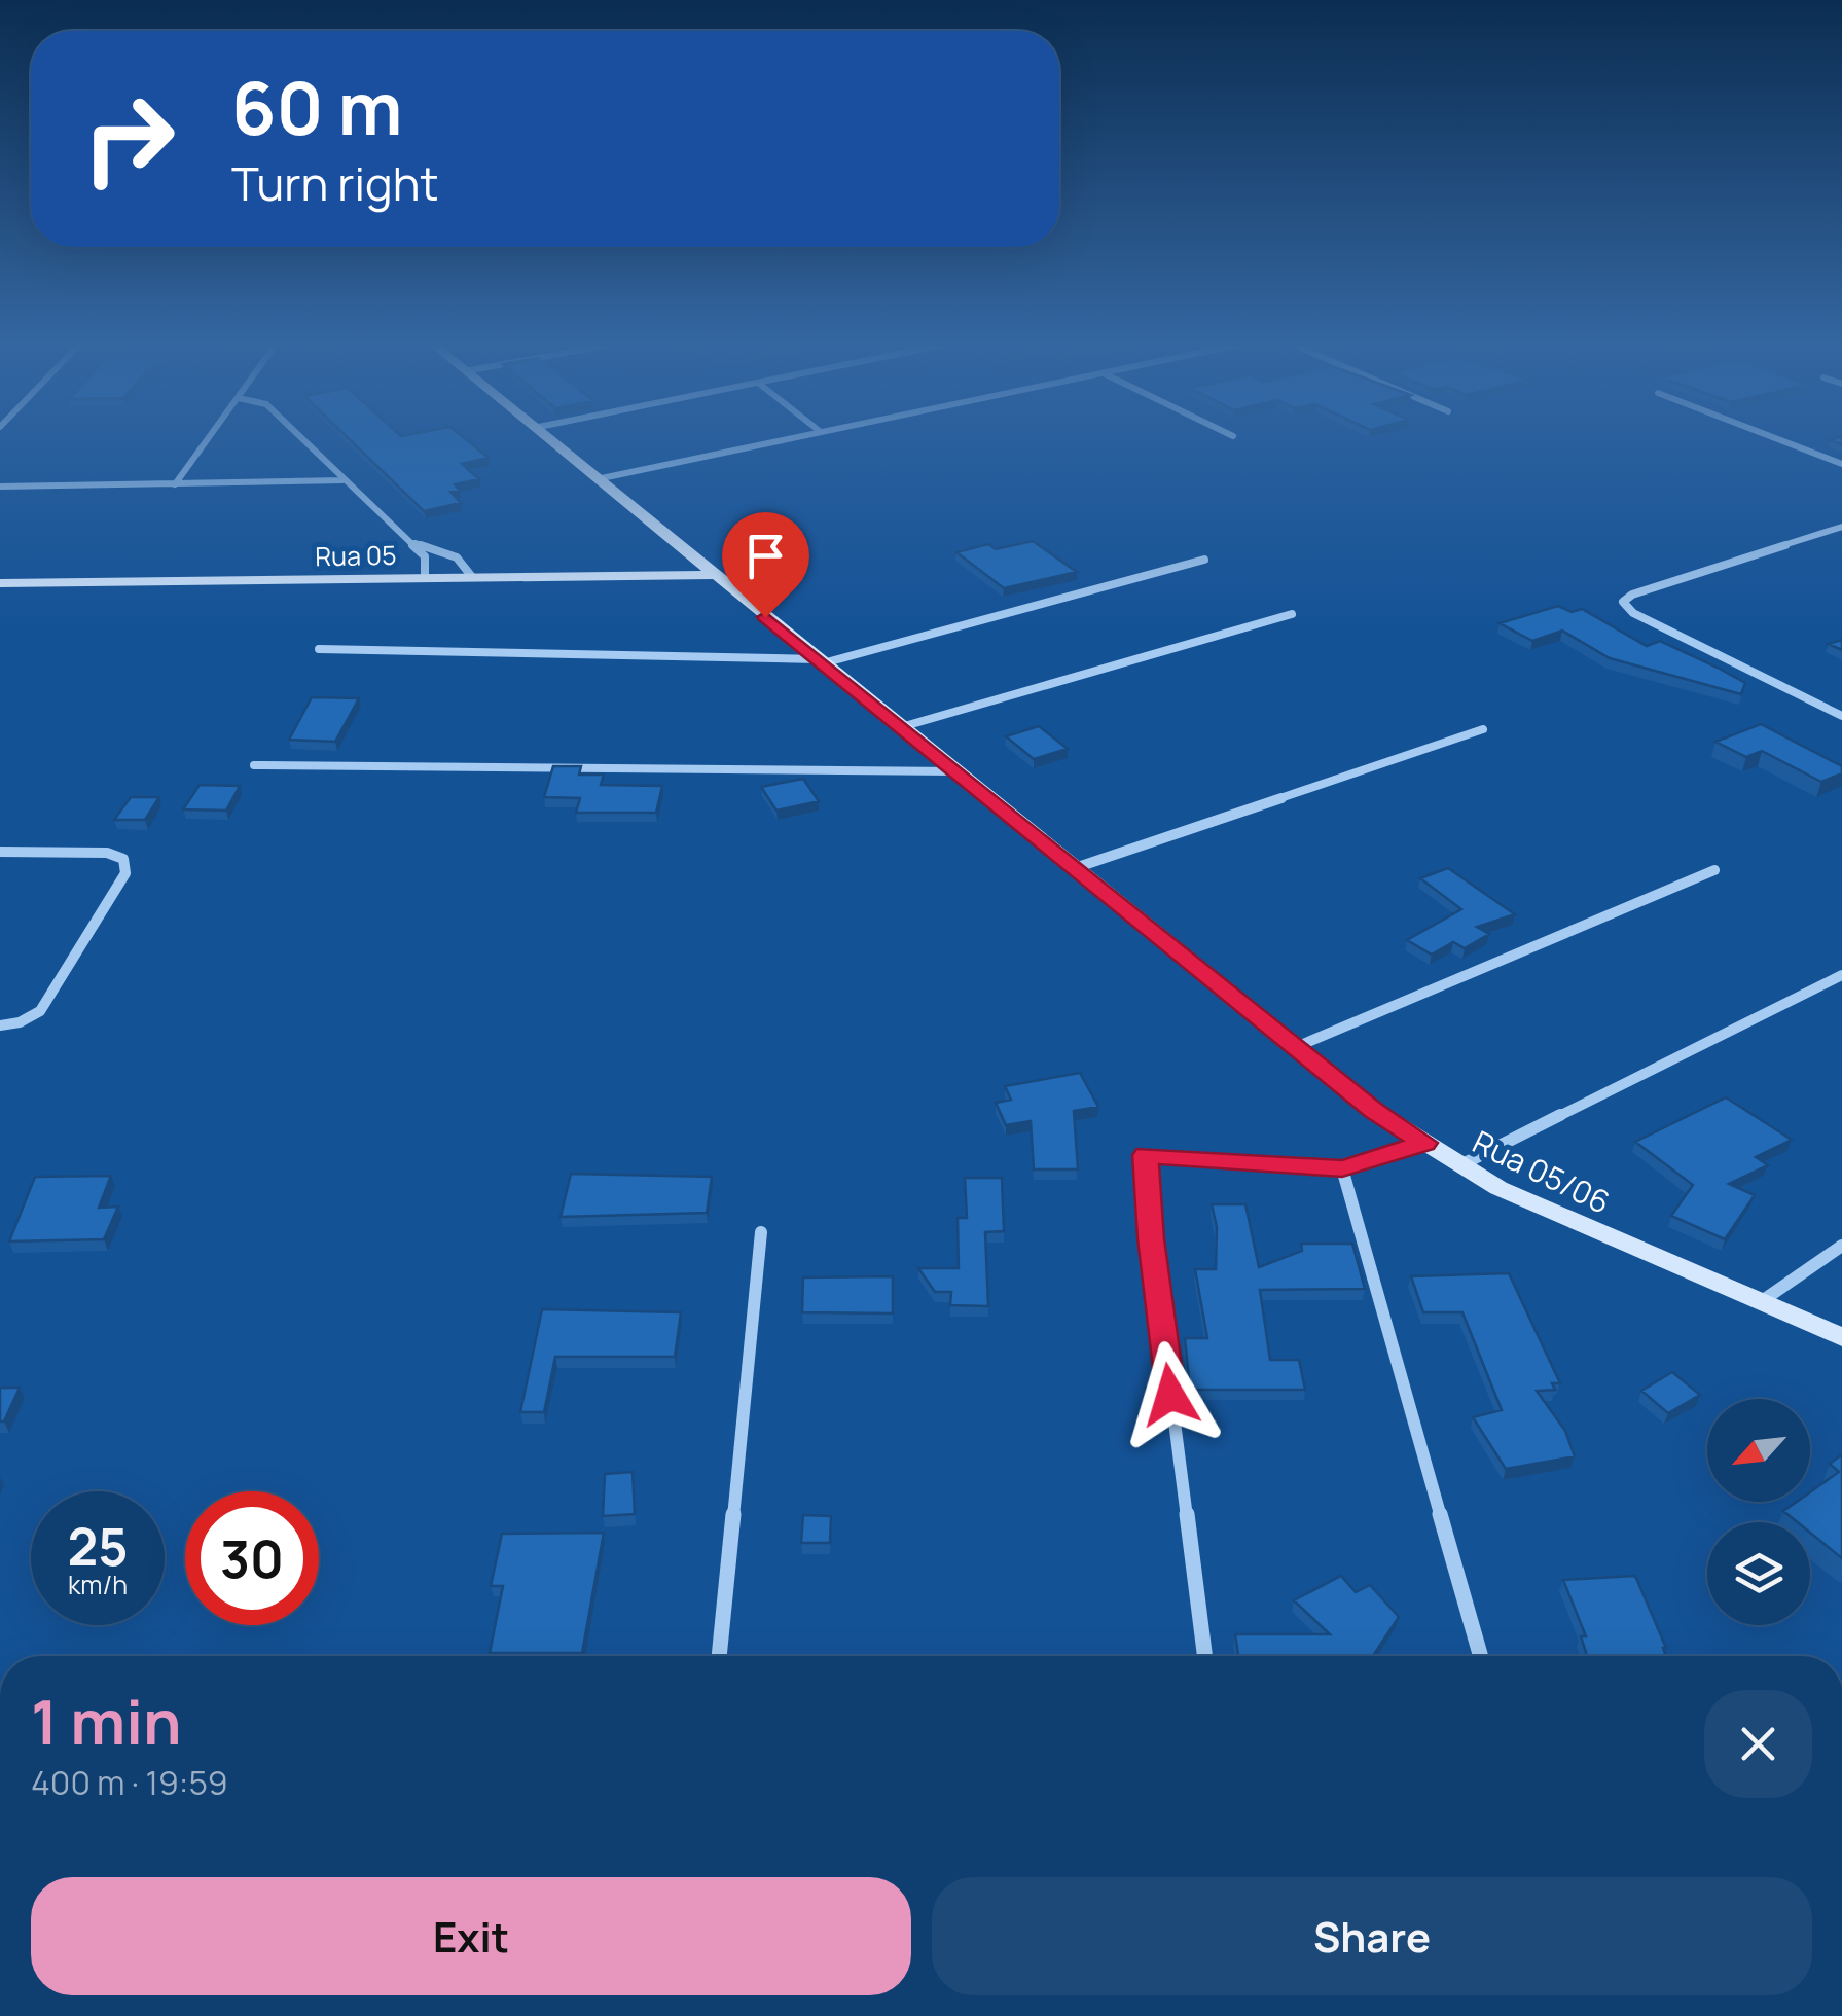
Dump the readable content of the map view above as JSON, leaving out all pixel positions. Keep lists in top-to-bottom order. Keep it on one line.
{"streets":{"street":["Rua 05","Rua 05/06"]},"crossings":[["Rua 05","Rua 05/06"]],"north":"bottom left","page":{"turn":["60 m","Turn right"],"speed":"25 km/h","limit":"30","heading":["1 min","400 m · 19:59"],"buttons":["Exit","Share"]}}
